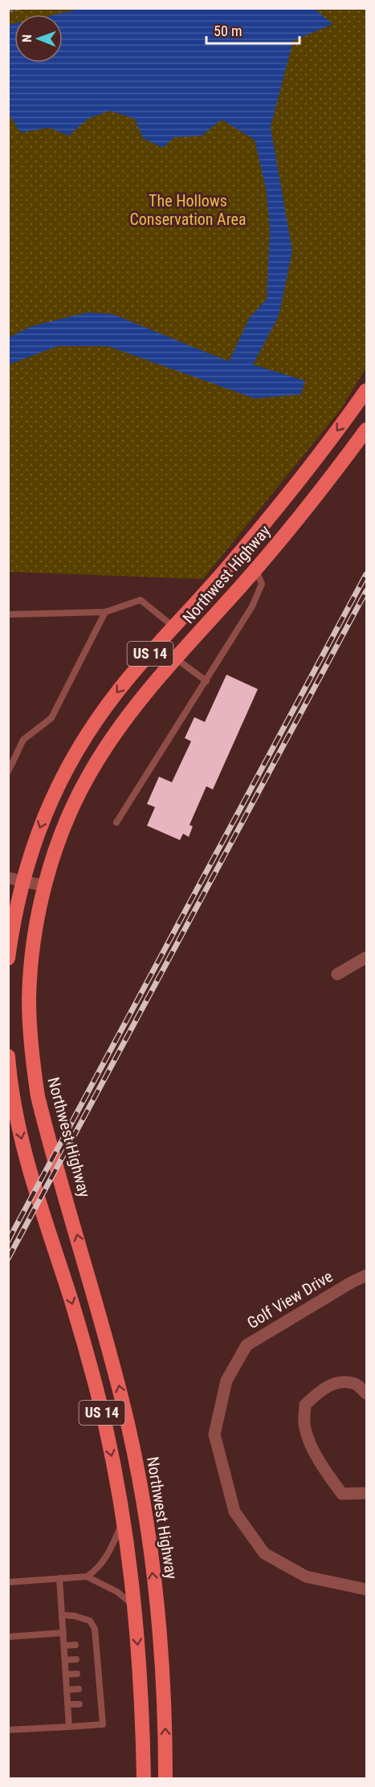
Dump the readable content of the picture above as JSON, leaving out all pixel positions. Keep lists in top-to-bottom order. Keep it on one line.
{"streets":{"main road":["Northwest Highway","US 14"],"street":["Golf View Drive"]},"parks":["The Hollows Conservation Area"],"scale_bar":"50 m","north":"left"}
